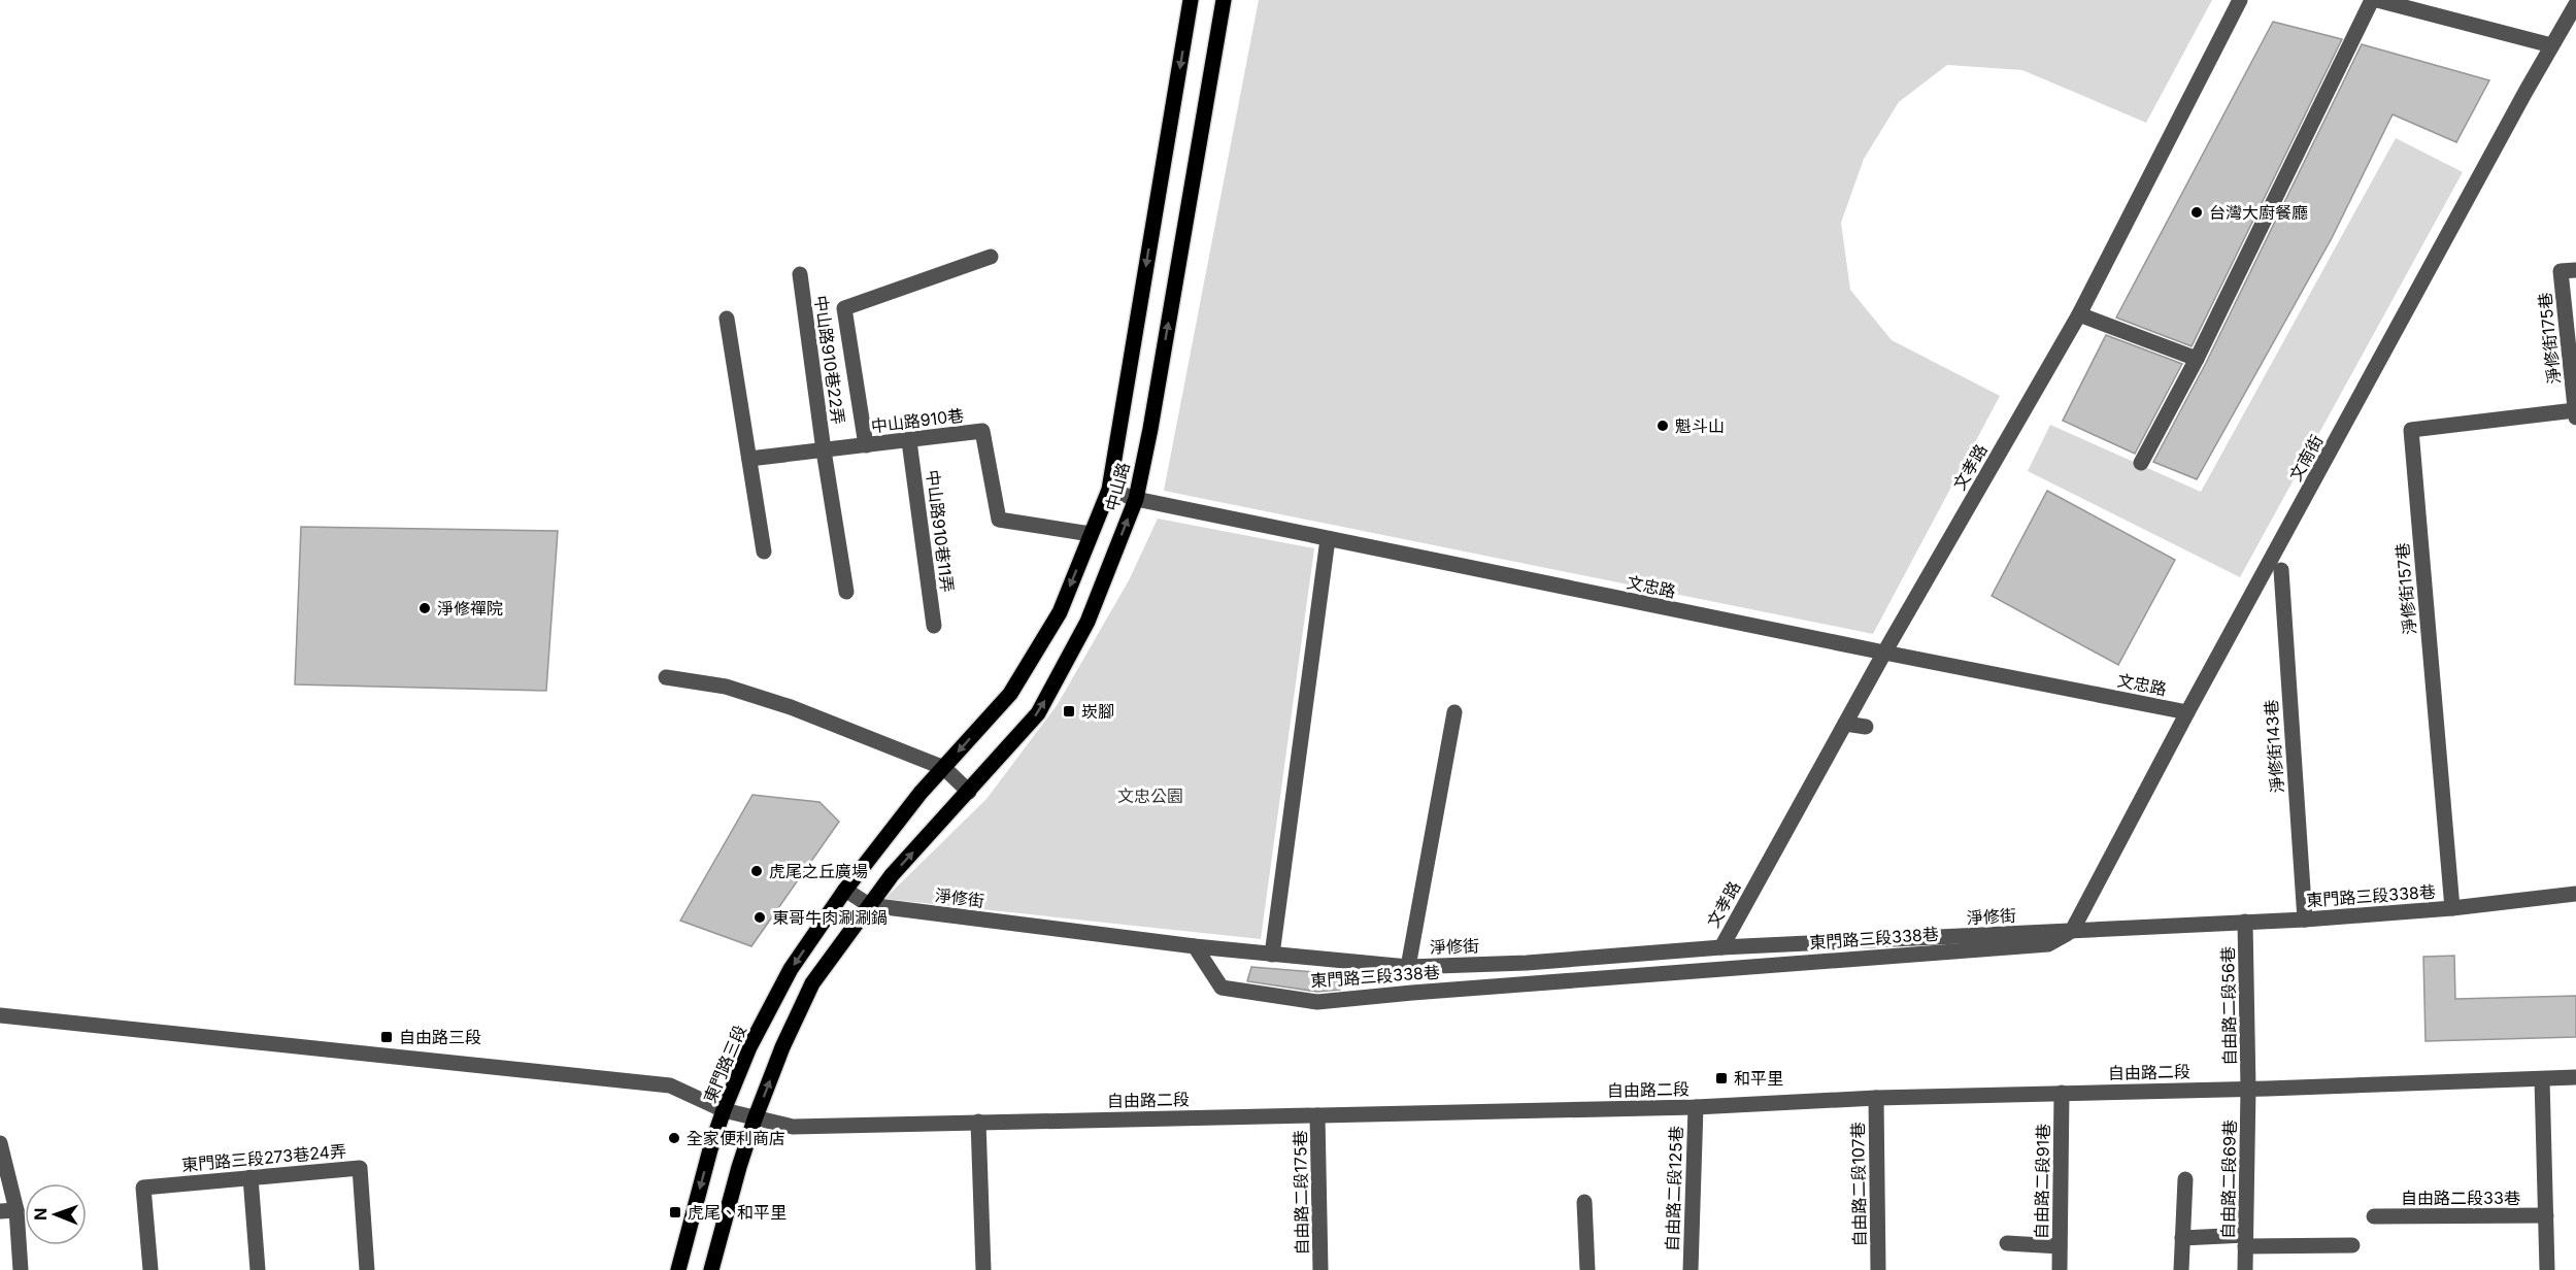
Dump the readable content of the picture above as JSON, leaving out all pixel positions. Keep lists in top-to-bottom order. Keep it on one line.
{"streets":{"main road":["中山路","東門路三段"],"street":["淨修街175巷","中山路910巷22弄","中山路910巷","文南街","文孝路","中山路910巷11弄","文忠路","淨修街157巷","淨修街143巷","東門路三段338巷","淨修街","自由路二段56巷","自由路二段","東門路三段273巷24弄","自由路二段69巷","自由路二段91巷","自由路二段107巷","自由路二段125巷","自由路二段175巷","自由路二段33巷"]},"crossings":[["淨修街175巷","淨修街157巷"],["中山路910巷22弄","中山路910巷"],["中山路910巷","中山路"],["中山路910巷","中山路910巷11弄"],["文南街","文忠路"],["文南街","東門路三段338巷"],["文南街","淨修街"],["文孝路","文忠路"],["文孝路","淨修街"],["中山路","文忠路"],["中山路","淨修街"],["中山路","東門路三段"],["淨修街157巷","東門路三段338巷"],["淨修街143巷","東門路三段338巷"],["東門路三段338巷","淨修街"],["東門路三段338巷","自由路二段56巷"],["淨修街","東門路三段"],["自由路二段56巷","自由路二段"],["自由路二段56巷","自由路二段69巷"],["東門路三段","自由路二段"],["自由路二段","自由路二段69巷"],["自由路二段","自由路二段91巷"],["自由路二段","自由路二段107巷"],["自由路二段","自由路二段125巷"],["自由路二段","自由路二段175巷"],["自由路二段","自由路二段33巷"]],"parks":["文忠公園"],"places":{"other":["台灣大廚餐廳","魁斗山","淨修禪院","虎尾之丘廣場","東哥牛肉涮涮鍋","全家便利商店"],"transit":["崁腳","自由路三段","和平里","虎尾、和平里"]},"north":"left"}
